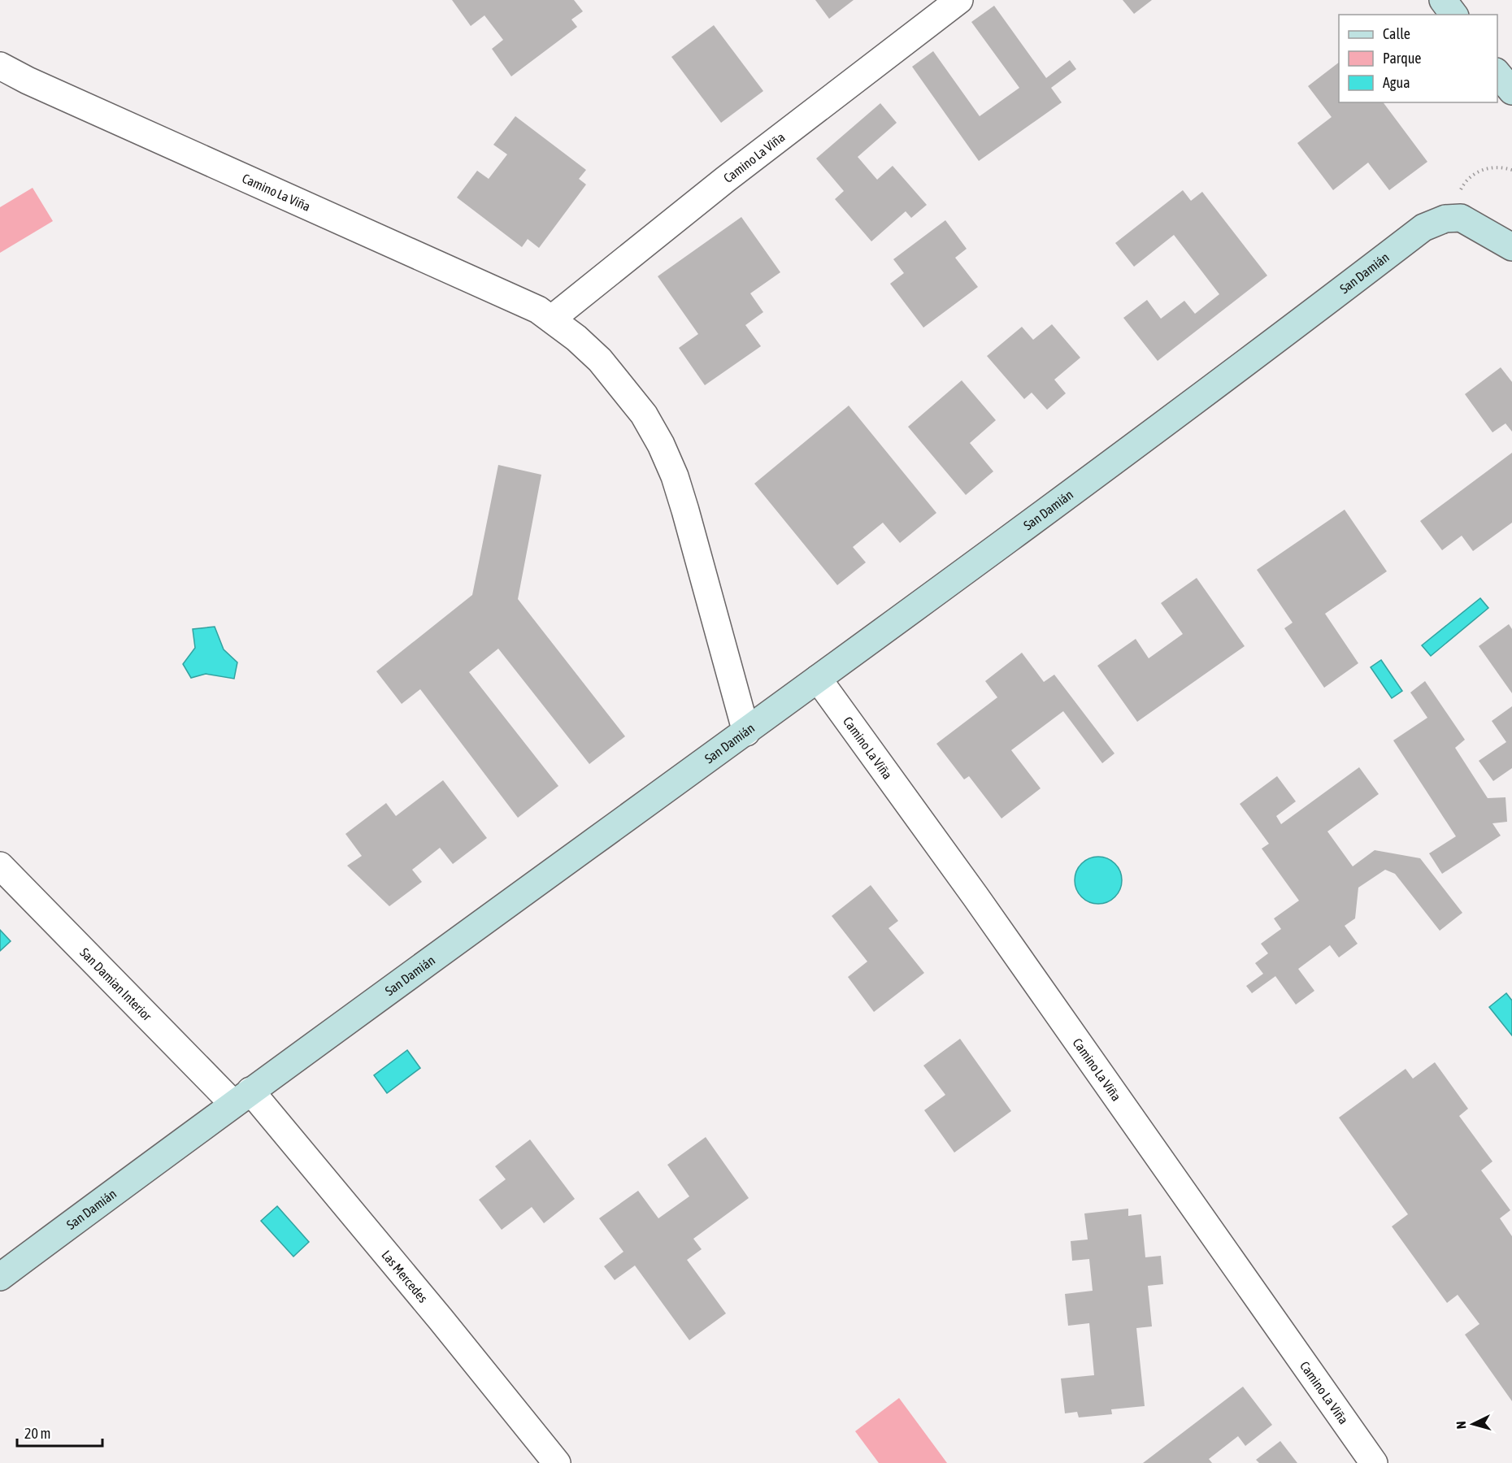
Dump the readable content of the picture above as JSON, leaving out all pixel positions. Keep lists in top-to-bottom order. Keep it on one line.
{"streets":{"main road":["San Damián"],"street":["Camino La Viña","San Damian Interior","Las Mercedes"]},"crossings":[["Camino La Viña","San Damián"],["San Damián","San Damian Interior"],["San Damián","Las Mercedes"],["San Damian Interior","Las Mercedes"]],"legend":["Calle","Parque","Agua"],"scale_bar":"20 m","north":"left"}
